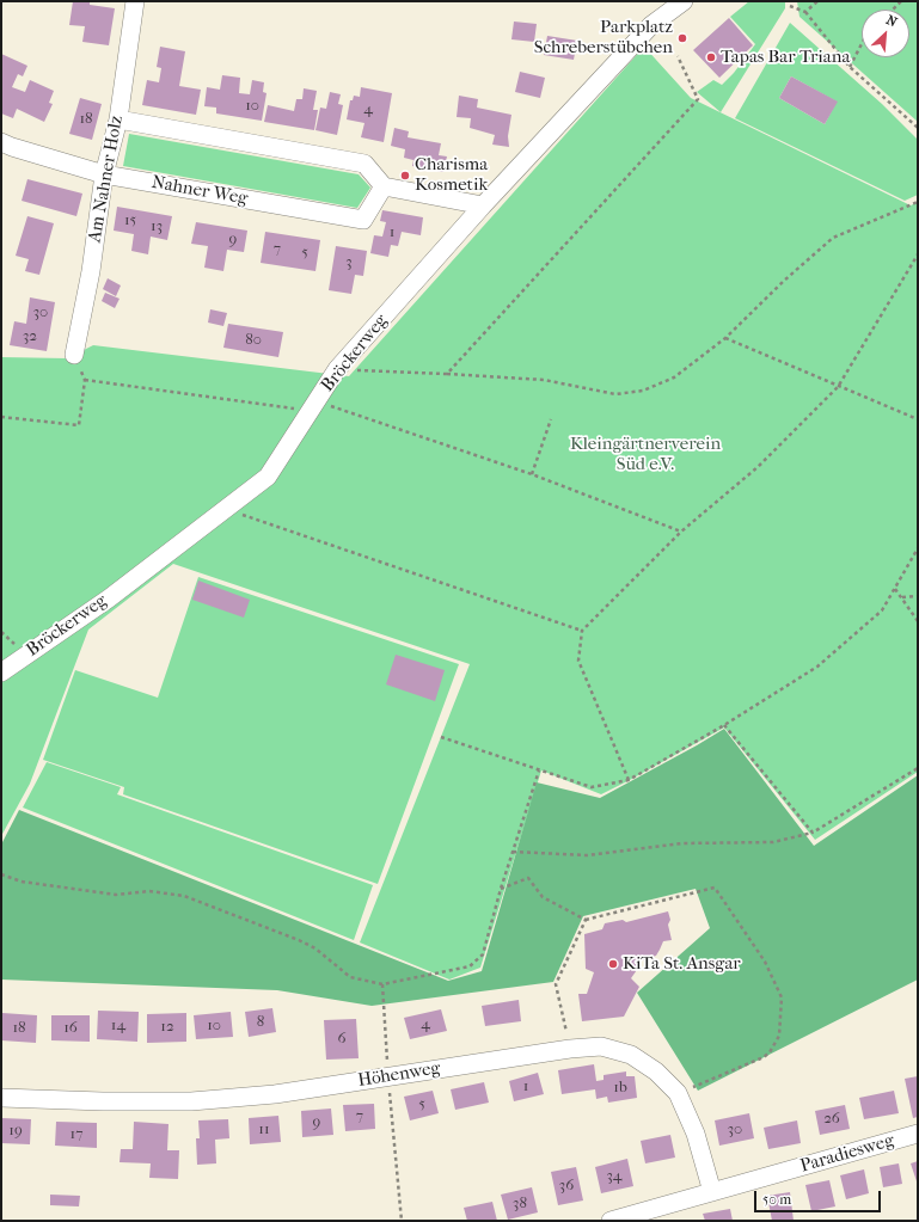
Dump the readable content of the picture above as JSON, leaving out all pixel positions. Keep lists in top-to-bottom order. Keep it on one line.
{"streets":{"street":["Am Nahner Holz","Nahner Weg","Bröckerweg","Höhenweg","Paradiesweg"]},"crossings":[["Am Nahner Holz","Nahner Weg"],["Höhenweg","Paradiesweg"]],"parks":["Kleingärtnerverein Süd e.V."],"places":["Parkplatz Schreberstübchen","Tapas Bar Triana","Charisma Kosmetik","KiTa St. Ansgar"],"house_numbers":["10","4","18","15","13","1","9","7","5","3","30","32","80","8","4","14","10","12","18","16","6","1","1b","5","7","26","9","11","30","19","17","34","36","38"],"scale_bar":"50 m","north":"top right"}
